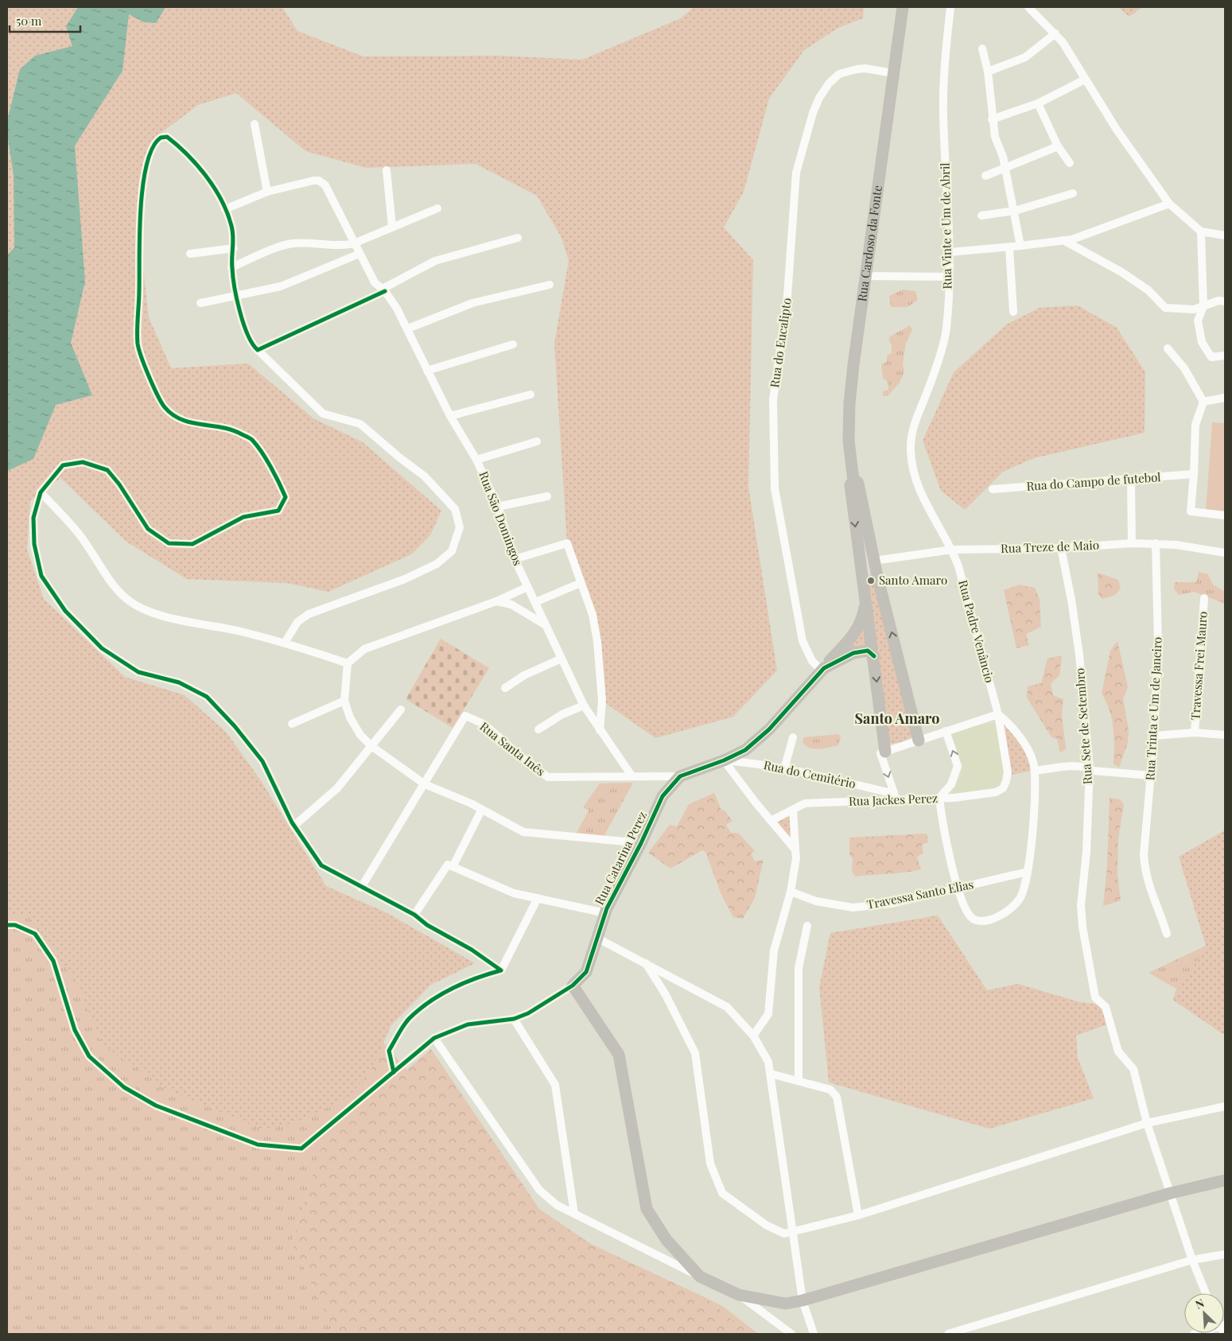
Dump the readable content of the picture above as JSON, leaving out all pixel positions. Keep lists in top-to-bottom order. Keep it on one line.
{"streets":{"street":["Rua Vinte e Um de Abril","Rua Cardoso da Fonte","Rua do Eucalipto","Rua do Campo de futebol","Rua São Domingos","Rua Treze de Maio","Rua Padre Venâncio","Travessa Frei Mauro","Rua Trinta e Um de Janeiro","Rua Sete de Setembro","Rua Santa Inês","Rua do Cemitério","Rua Jackes Perez","Rua Catarina Perez","Travessa Santo Elias"]},"crossings":[["Rua Vinte e Um de Abril","Rua Treze de Maio"],["Rua Vinte e Um de Abril","Rua Padre Venâncio"],["Rua Cardoso da Fonte","Rua do Eucalipto"],["Rua Cardoso da Fonte","Rua Treze de Maio"],["Rua Cardoso da Fonte","Rua do Cemitério"],["Rua Cardoso da Fonte","Rua Jackes Perez"],["Rua Cardoso da Fonte","Rua Catarina Perez"],["Rua do Eucalipto","Rua Catarina Perez"],["Rua São Domingos","Rua Santa Inês"],["Rua Treze de Maio","Rua Padre Venâncio"],["Rua Treze de Maio","Rua Trinta e Um de Janeiro"],["Rua Treze de Maio","Rua Sete de Setembro"],["Rua Padre Venâncio","Rua Jackes Perez"],["Rua Padre Venâncio","Travessa Santo Elias"],["Rua Santa Inês","Rua Catarina Perez"],["Rua do Cemitério","Rua Jackes Perez"],["Rua do Cemitério","Rua Catarina Perez"]],"districts":["Santo Amaro"],"places":["Santo Amaro"],"scale_bar":"50 m","north":"top left"}
